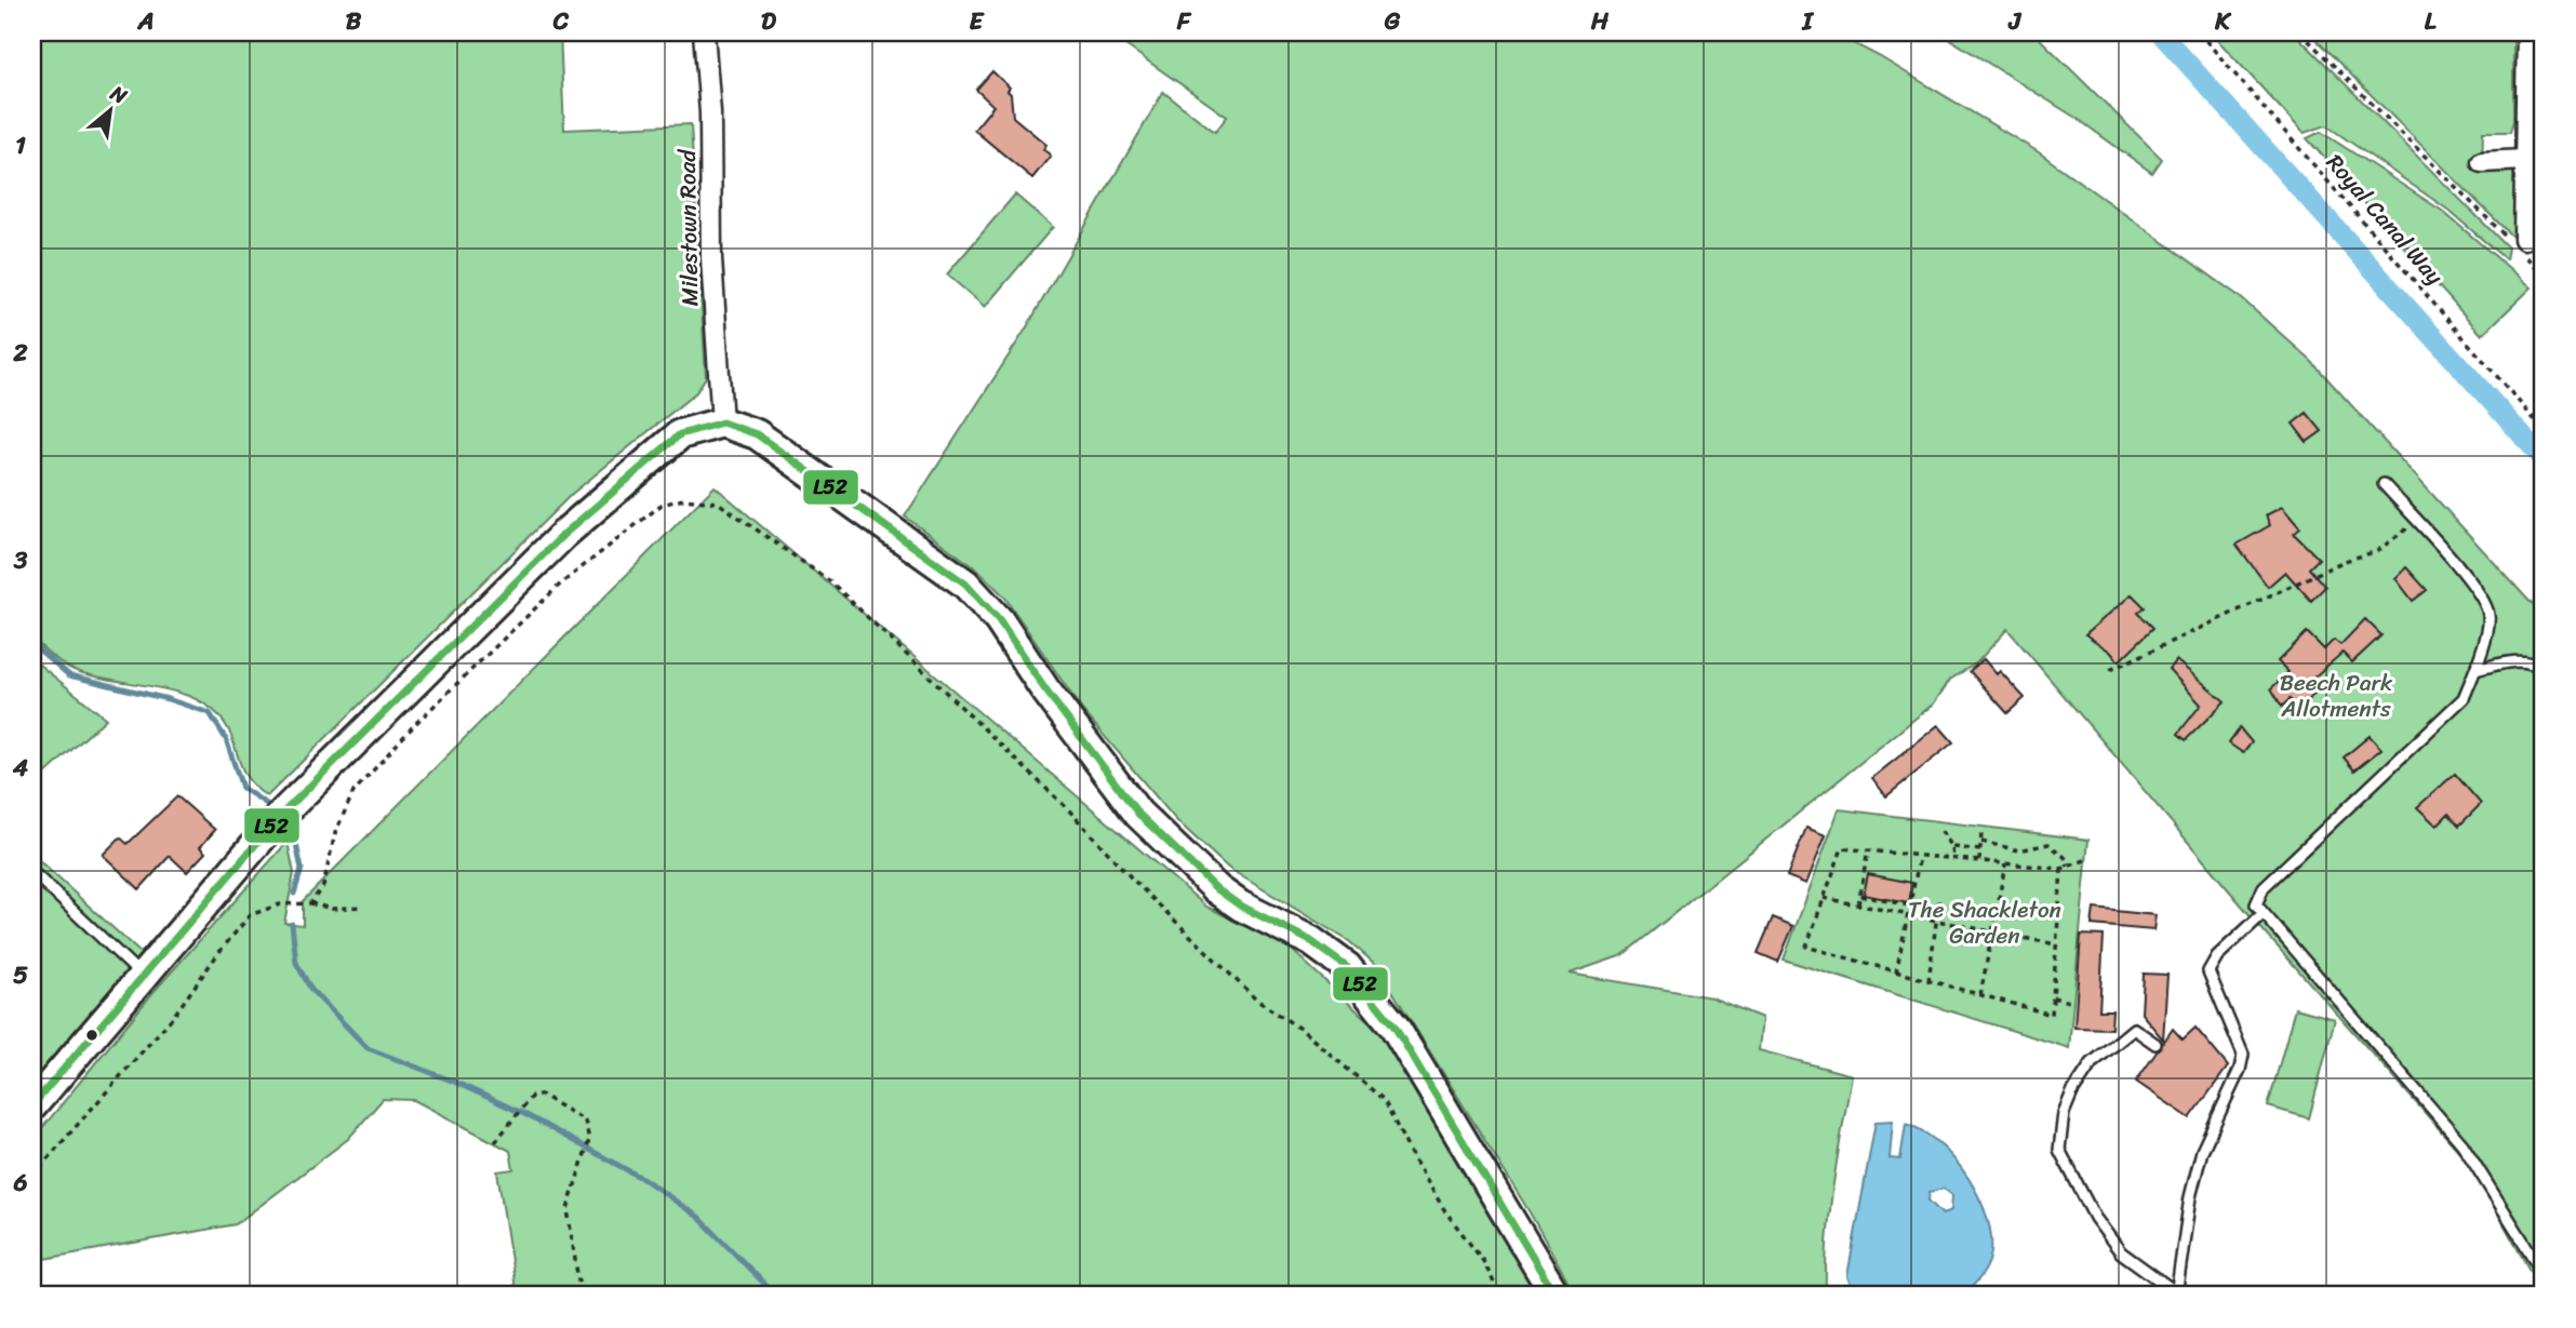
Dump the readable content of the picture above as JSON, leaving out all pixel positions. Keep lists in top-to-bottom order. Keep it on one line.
{"streets":{"street":["Milestown Road"],"path":["Royal Canal Way"]},"parks":["Beech Park Allotments","The Shackleton Garden"],"lines":["transit line L52"],"north":"top right","grid":{"columns":["A","B","C","D","E","F","G","H","I","J","K","L"],"rows":["1","2","3","4","5","6"]}}
